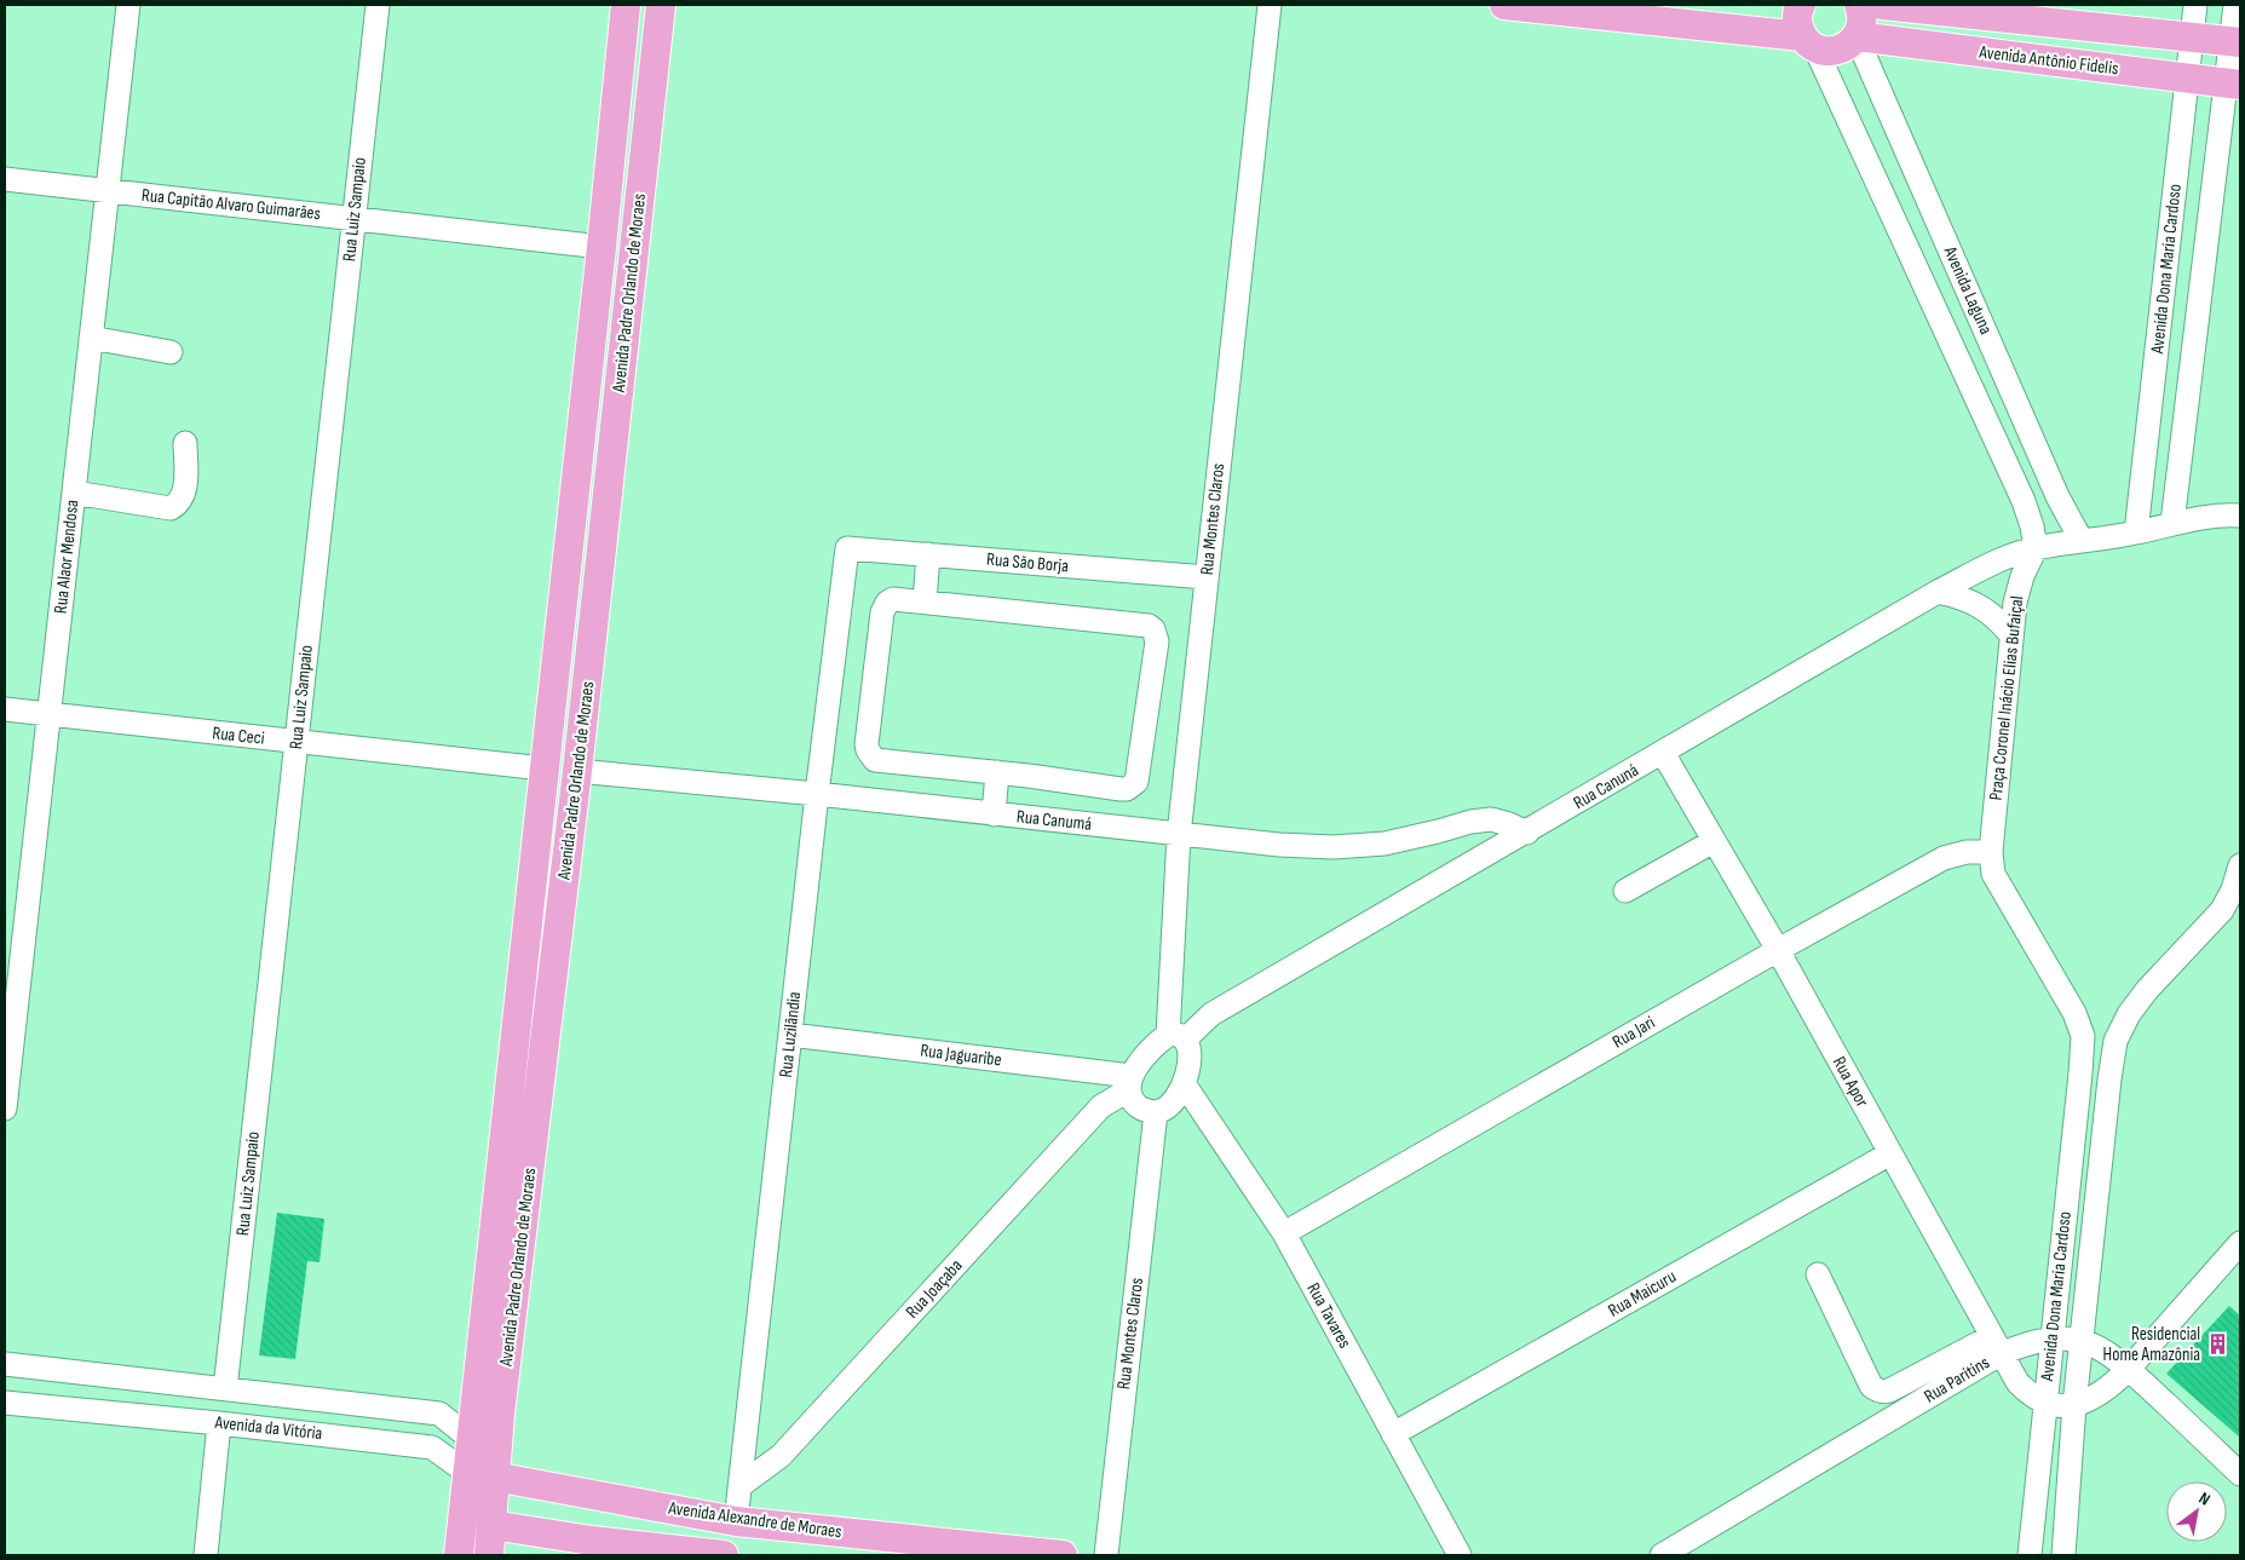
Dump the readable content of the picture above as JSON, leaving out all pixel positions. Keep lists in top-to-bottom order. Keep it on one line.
{"streets":{"main road":["Avenida Antônio Fidelis","Avenida Padre Orlando de Moraes","Avenida da Vitória","Avenida Alexandre de Moraes"],"street":["Rua Capitão Alvaro Guimarães","Rua Luiz Sampaio","Avenida Dona Maria Cardoso","Avenida Laguna","Rua Montes Claros","Rua Alaor Mendosa","Rua São Borja","Praça Coronel Inácio Elias Bufaiçal","Rua Ceci","Rua Canuná","Rua Canumá","Rua Jari","Rua Luzilândia","Rua Jaguaribe","Rua Apor","Rua Joaçaba","Rua Maicuru","Rua Tavares","Rua Paritins"]},"crossings":[["Avenida Antônio Fidelis","Avenida Dona Maria Cardoso"],["Avenida Antônio Fidelis","Avenida Laguna"],["Rua Capitão Alvaro Guimarães","Rua Luiz Sampaio"],["Rua Capitão Alvaro Guimarães","Avenida Padre Orlando de Moraes"],["Rua Capitão Alvaro Guimarães","Rua Alaor Mendosa"],["Rua Luiz Sampaio","Rua Ceci"],["Rua Luiz Sampaio","Avenida da Vitória"],["Avenida Dona Maria Cardoso","Praça Coronel Inácio Elias Bufaiçal"],["Avenida Dona Maria Cardoso","Rua Apor"],["Avenida Dona Maria Cardoso","Rua Paritins"],["Avenida Laguna","Praça Coronel Inácio Elias Bufaiçal"],["Avenida Laguna","Rua Canuná"],["Avenida Padre Orlando de Moraes","Rua Ceci"],["Avenida Padre Orlando de Moraes","Rua Canumá"],["Avenida Padre Orlando de Moraes","Avenida da Vitória"],["Avenida Padre Orlando de Moraes","Avenida Alexandre de Moraes"],["Rua Montes Claros","Rua São Borja"],["Rua Montes Claros","Rua Canuná"],["Rua Montes Claros","Rua Canumá"],["Rua Montes Claros","Rua Jaguaribe"],["Rua Montes Claros","Rua Joaçaba"],["Rua Montes Claros","Rua Tavares"],["Rua Alaor Mendosa","Rua Ceci"],["Rua São Borja","Rua Luzilândia"],["Praça Coronel Inácio Elias Bufaiçal","Rua Canuná"],["Praça Coronel Inácio Elias Bufaiçal","Rua Jari"],["Rua Canuná","Rua Canumá"],["Rua Canuná","Rua Jaguaribe"],["Rua Canuná","Rua Apor"],["Rua Canuná","Rua Joaçaba"],["Rua Canuná","Rua Tavares"],["Rua Canumá","Rua Luzilândia"],["Rua Jari","Rua Apor"],["Rua Jari","Rua Tavares"],["Rua Luzilândia","Rua Jaguaribe"],["Rua Luzilândia","Rua Joaçaba"],["Rua Luzilândia","Avenida Alexandre de Moraes"],["Rua Jaguaribe","Rua Joaçaba"],["Rua Jaguaribe","Rua Tavares"],["Rua Apor","Rua Maicuru"],["Rua Apor","Rua Paritins"],["Rua Joaçaba","Rua Tavares"],["Rua Maicuru","Rua Tavares"],["Avenida da Vitória","Avenida Alexandre de Moraes"]],"places":{"building":["Residencial Home Amazônia"]},"north":"top right"}
